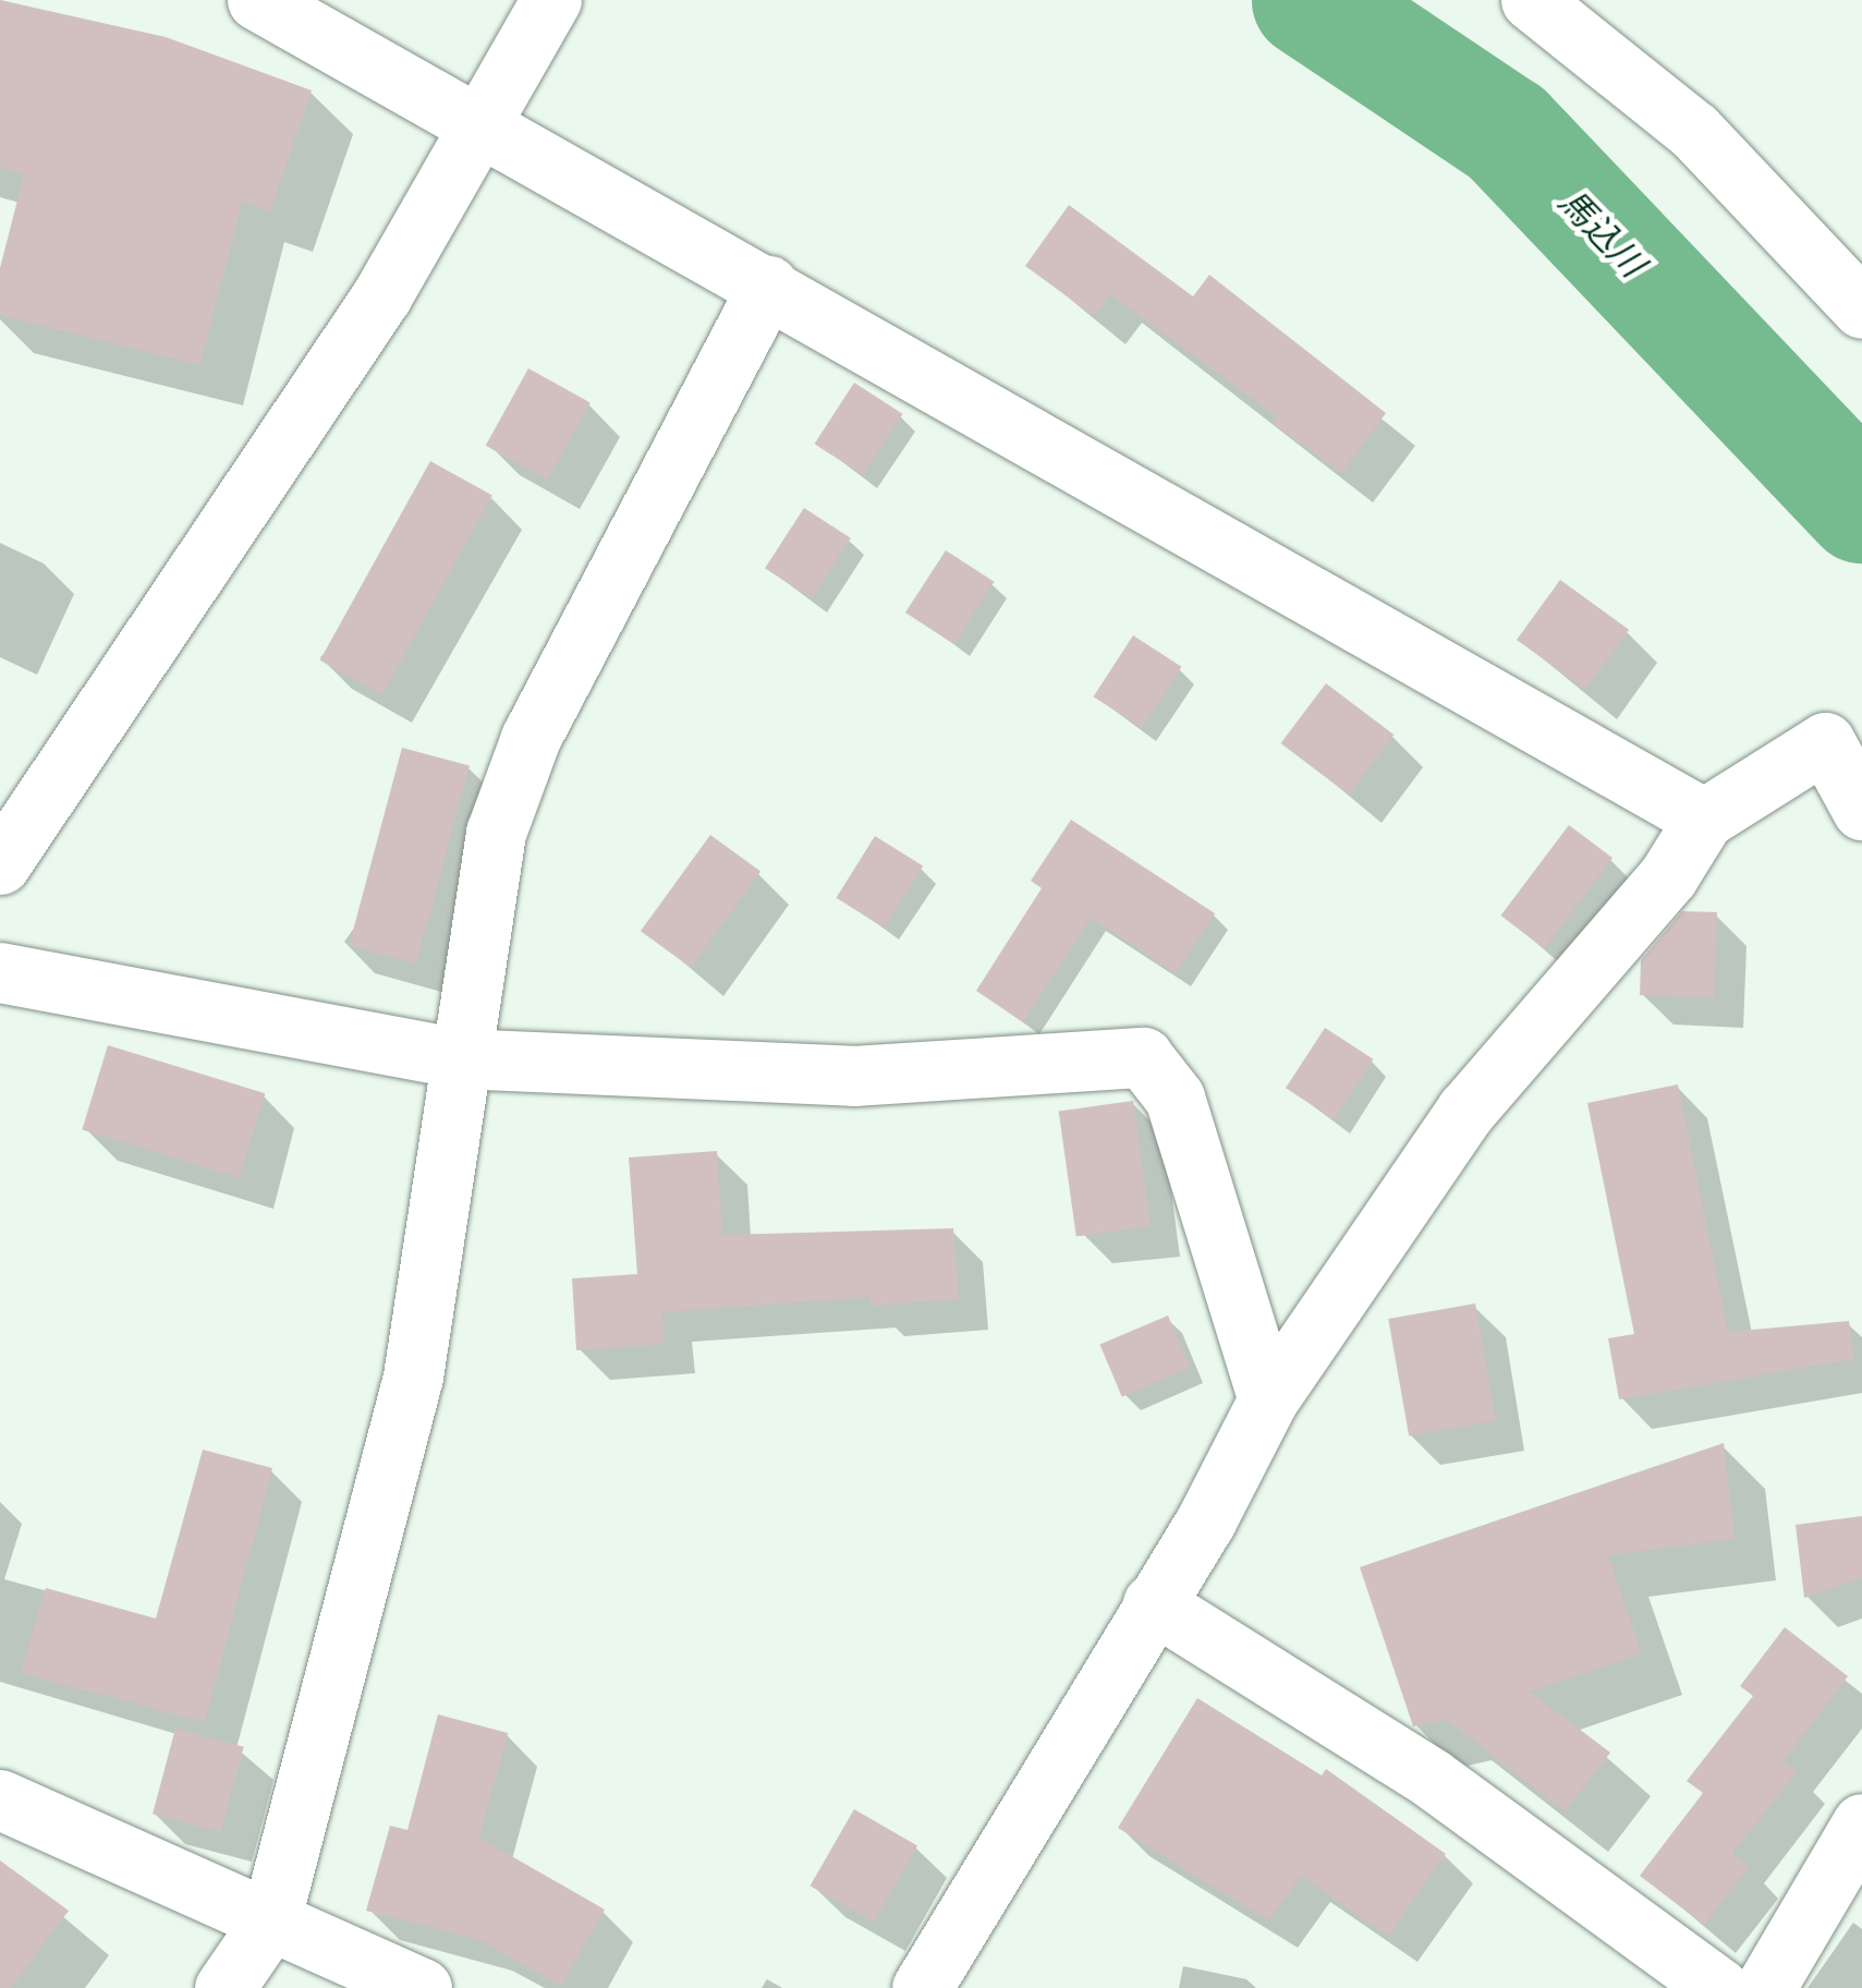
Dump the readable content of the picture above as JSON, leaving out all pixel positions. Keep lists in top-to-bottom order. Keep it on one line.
{"water":["馬込川"]}
